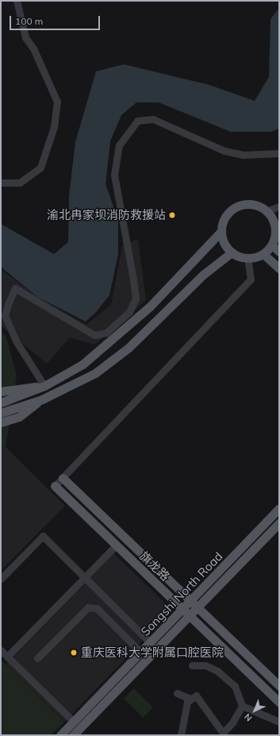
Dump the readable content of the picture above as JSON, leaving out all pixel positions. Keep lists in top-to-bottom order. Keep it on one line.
{"streets":{"main road":["旗龙路","Songshi North Road"]},"crossings":[["旗龙路","Songshi North Road"]],"places":["渝北冉家坝消防救援站","重庆医科大学附属口腔医院"],"scale_bar":"100 m","north":"bottom left"}
